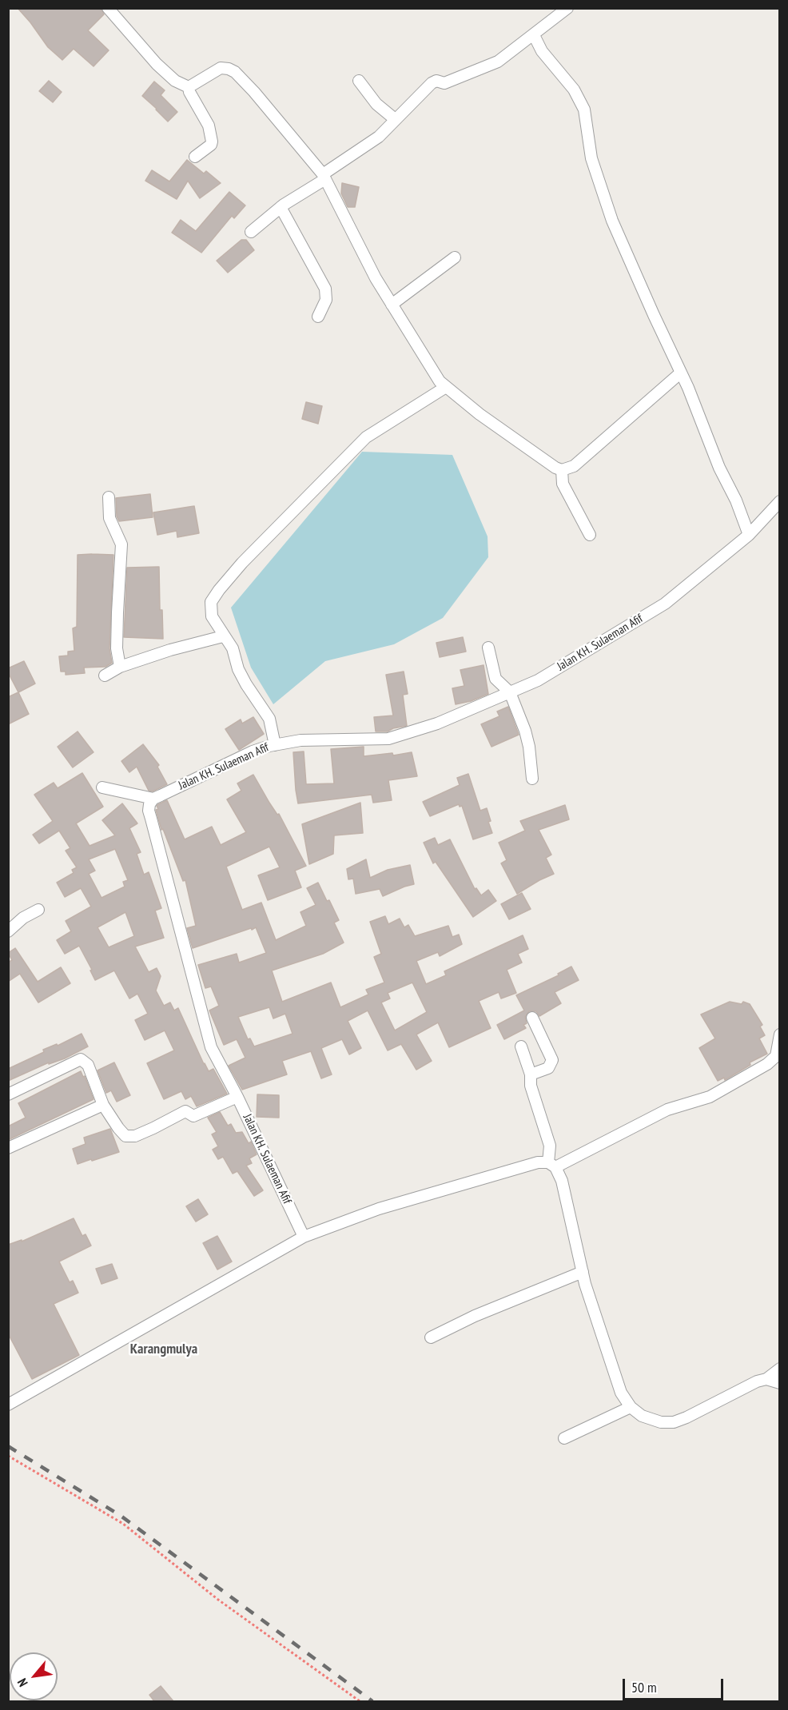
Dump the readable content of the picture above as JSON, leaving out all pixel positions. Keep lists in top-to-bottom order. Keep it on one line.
{"streets":{"street":["Jalan KH. Sulaeman Afif"]},"districts":["Karangmulya"],"scale_bar":"50 m","north":"bottom left"}
